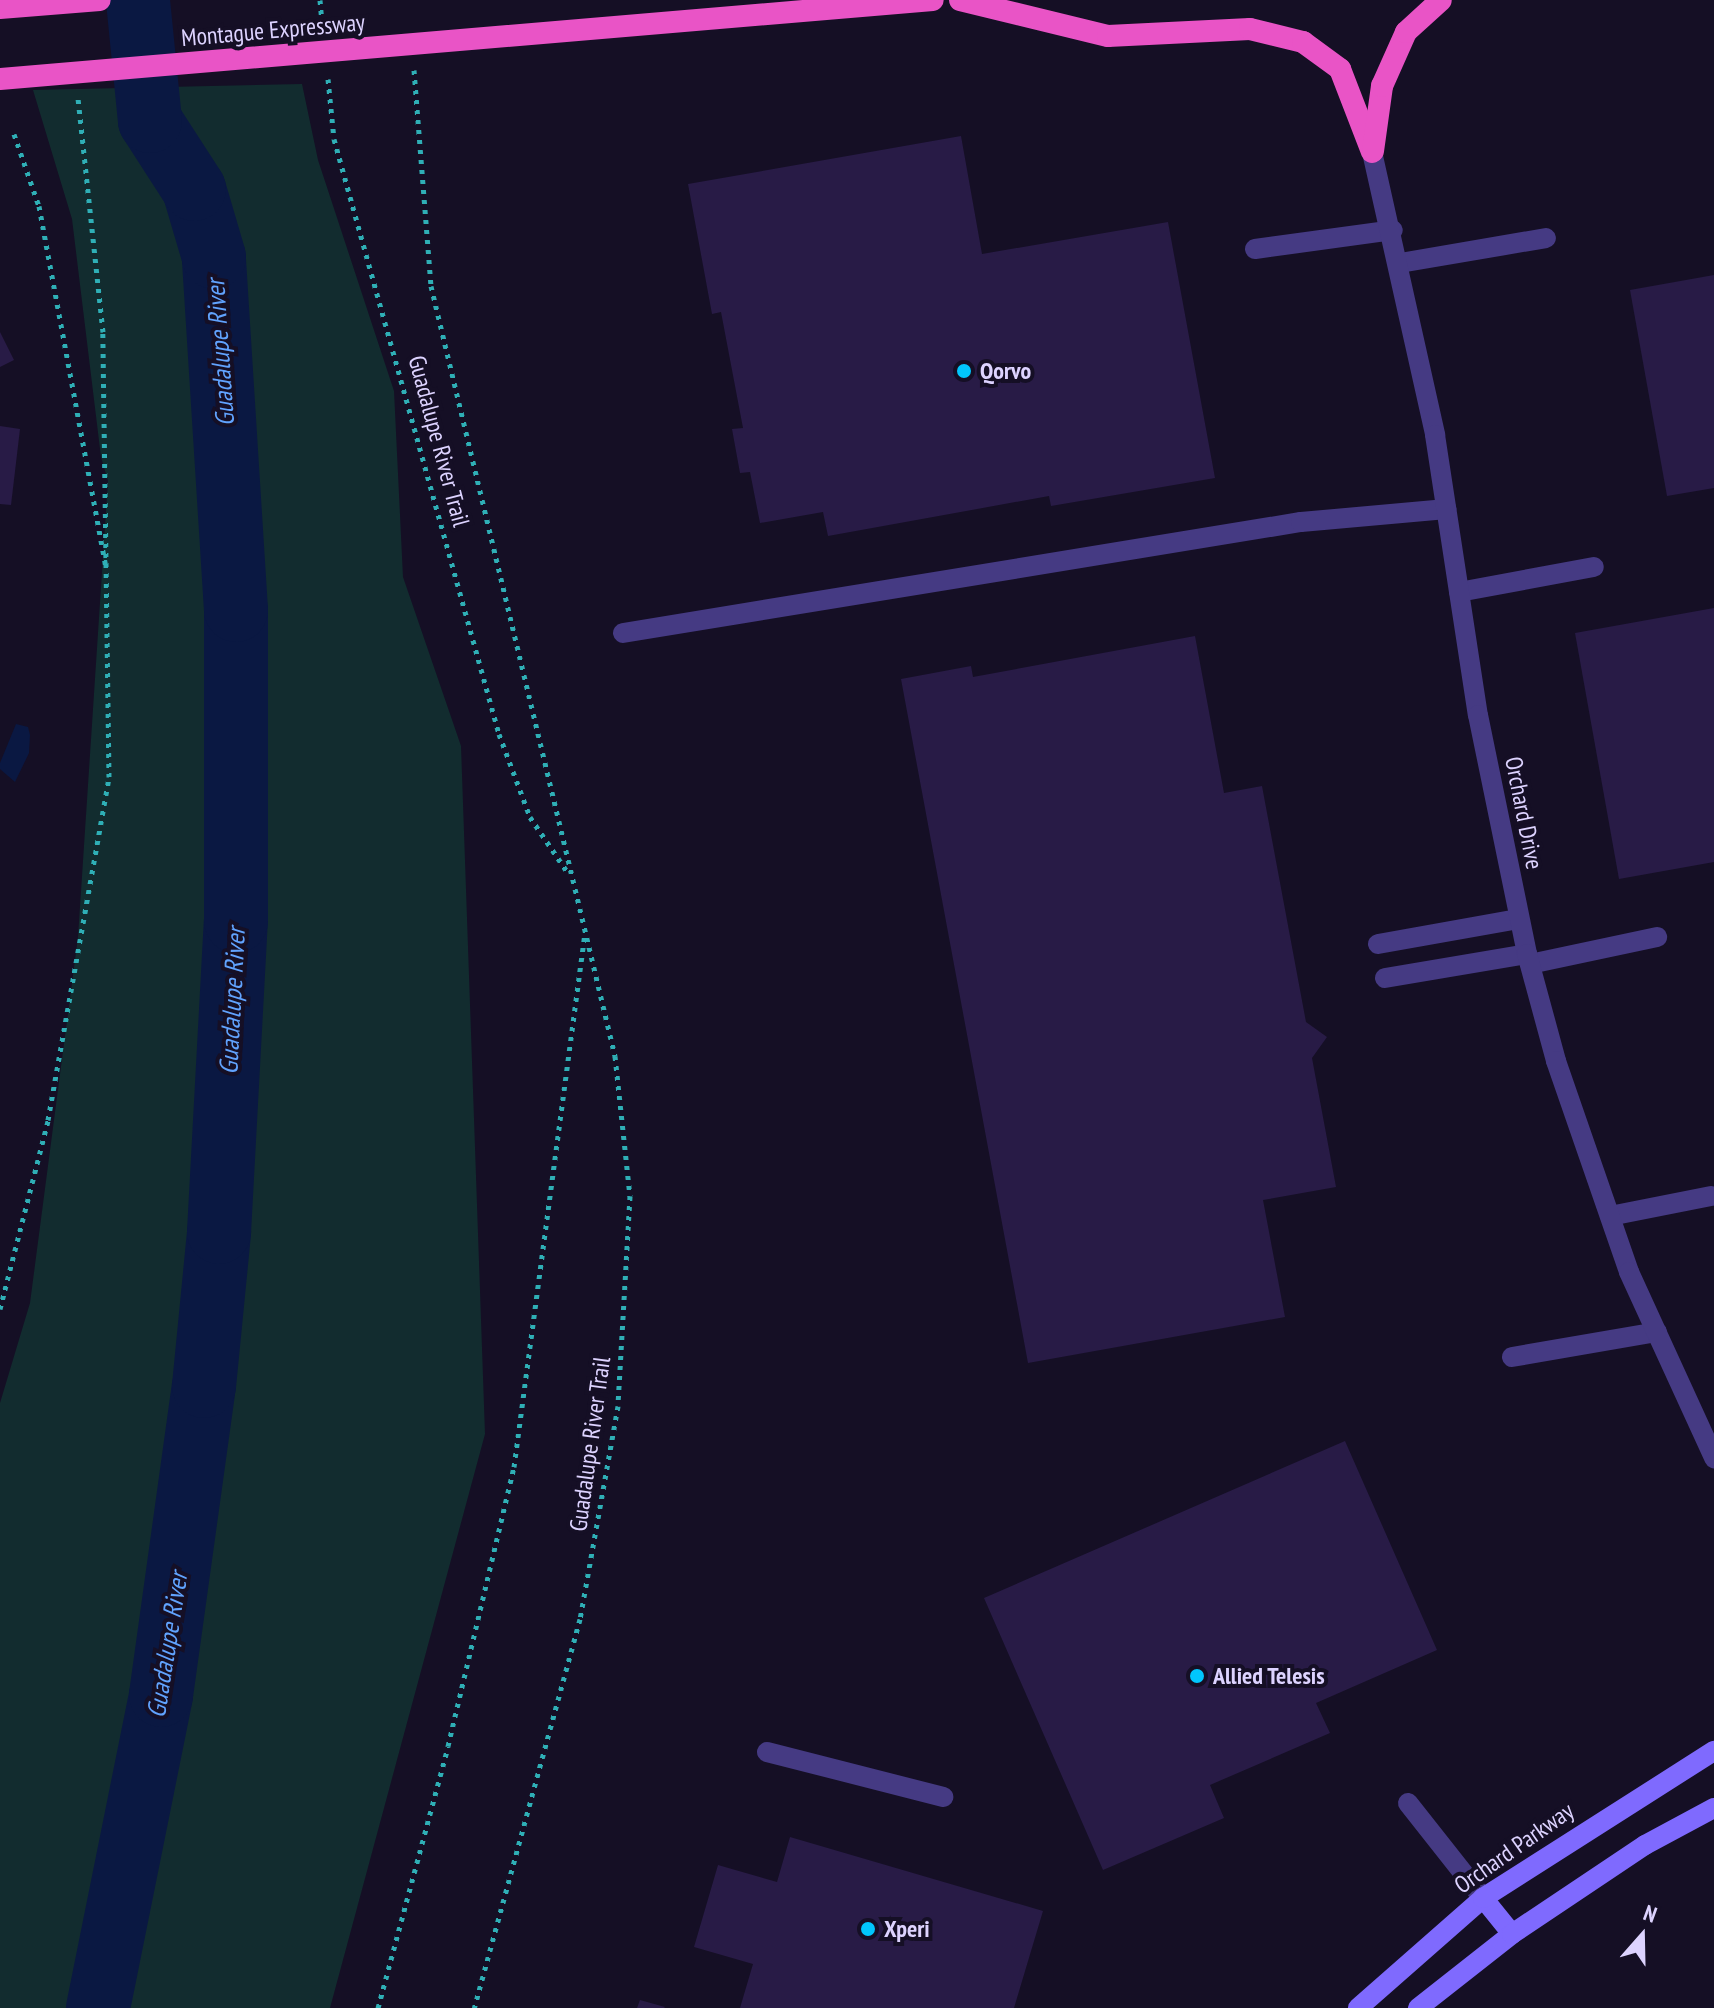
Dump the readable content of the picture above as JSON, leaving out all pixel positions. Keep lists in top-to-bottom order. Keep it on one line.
{"streets":{"highway":["Montague Expressway"],"main road":["Orchard Parkway"],"street":["Orchard Drive"],"path":["Guadalupe River Trail"]},"crossings":[["Montague Expressway","Guadalupe River Trail"]],"water":["Guadalupe River"],"places":["Qorvo","Allied Telesis","Xperi"],"north":"top"}
